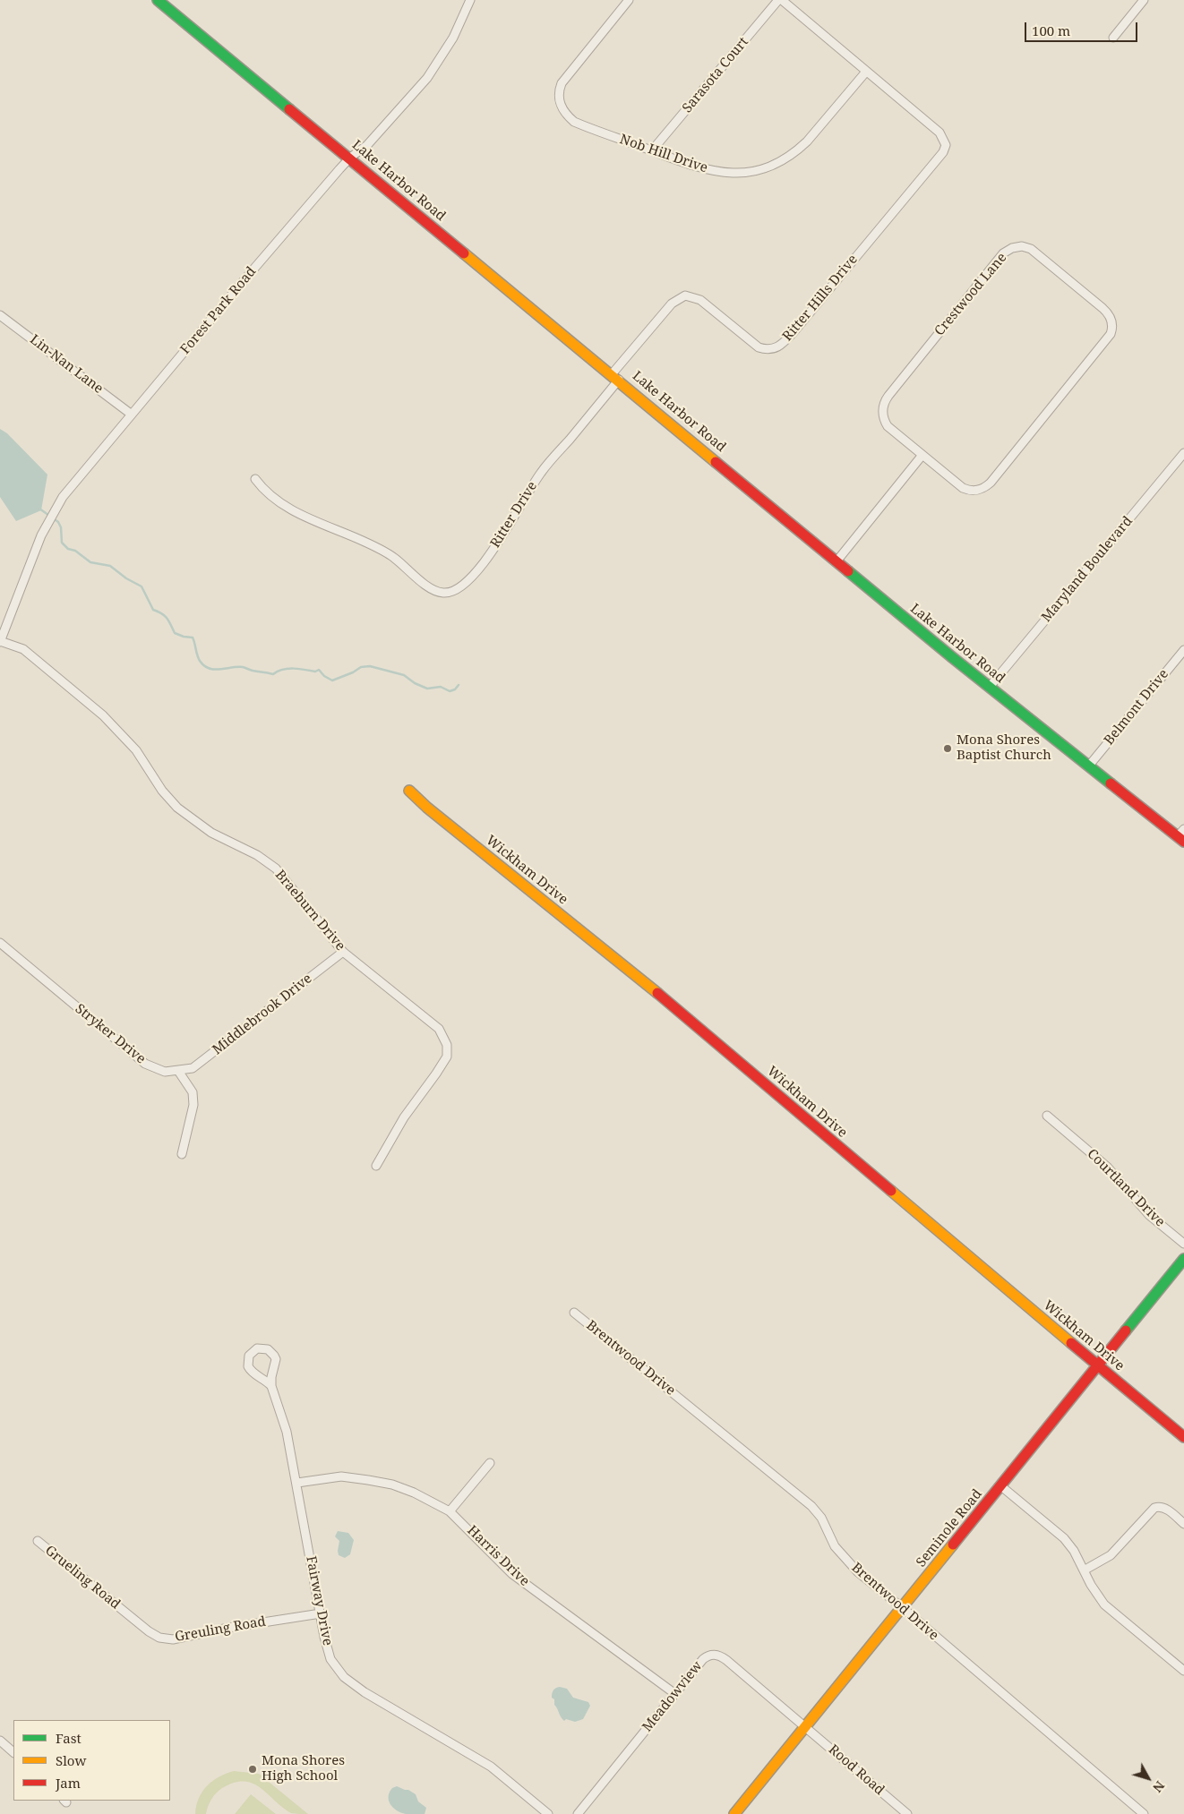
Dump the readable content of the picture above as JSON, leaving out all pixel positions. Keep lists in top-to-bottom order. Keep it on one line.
{"streets":{"street":["Sarasota Court","Nob Hill Drive","Lake Harbor Road","Crestwood Lane","Ritter Hills Drive","Forest Park Road","Lin-Nan Lane","Ritter Drive","Maryland Boulevard","Belmont Drive","Wickham Drive","Braeburn Drive","Middlebrook Drive","Stryker Drive","Courtland Drive","Brentwood Drive","Seminole Road","Harris Drive","Grueling Road","Fairway Drive","Greuling Road","Meadowview","Rood Road"]},"crossings":[["Sarasota Court","Nob Hill Drive"],["Nob Hill Drive","Ritter Hills Drive"],["Lake Harbor Road","Ritter Hills Drive"],["Lake Harbor Road","Forest Park Road"],["Lake Harbor Road","Ritter Drive"],["Lake Harbor Road","Maryland Boulevard"],["Lake Harbor Road","Belmont Drive"],["Ritter Hills Drive","Ritter Drive"],["Forest Park Road","Lin-Nan Lane"],["Forest Park Road","Braeburn Drive"],["Wickham Drive","Seminole Road"],["Braeburn Drive","Middlebrook Drive"],["Middlebrook Drive","Stryker Drive"],["Brentwood Drive","Seminole Road"],["Seminole Road","Meadowview"],["Seminole Road","Rood Road"],["Harris Drive","Fairway Drive"],["Harris Drive","Meadowview"],["Grueling Road","Greuling Road"],["Fairway Drive","Greuling Road"],["Meadowview","Rood Road"]],"places":["Mona Shores Baptist Church","Mona Shores High School"],"legend":["Fast","Slow","Jam"],"scale_bar":"100 m","north":"bottom right"}
